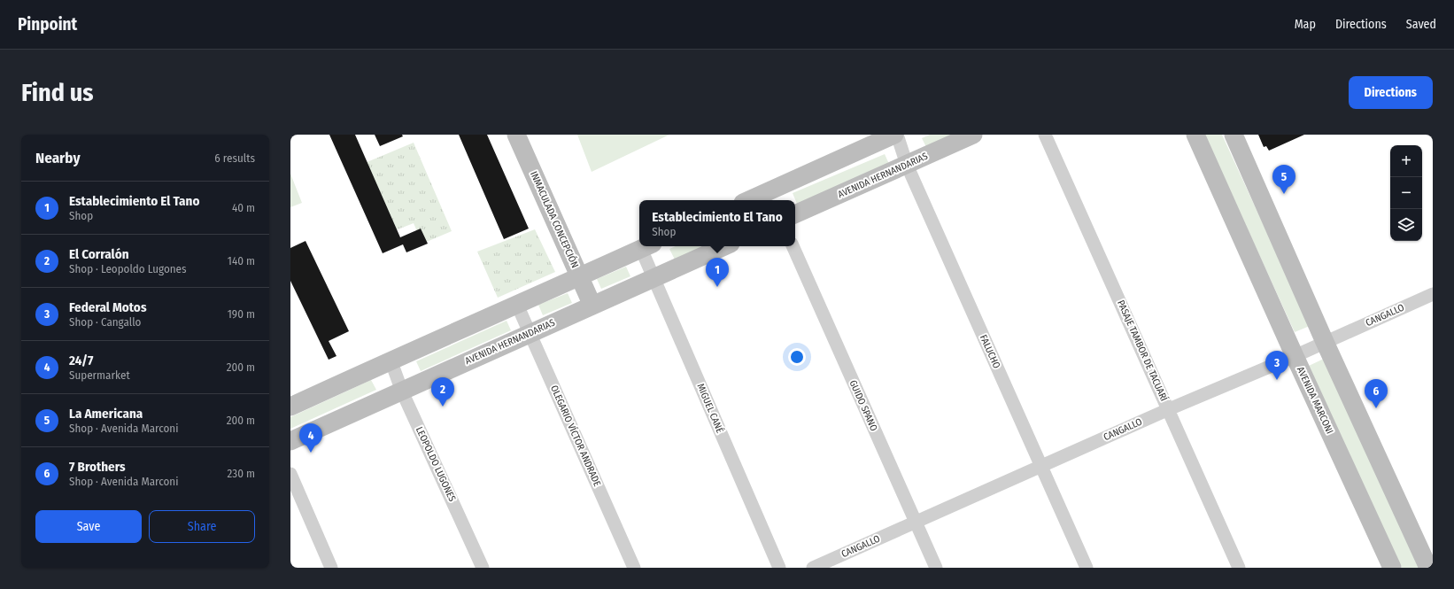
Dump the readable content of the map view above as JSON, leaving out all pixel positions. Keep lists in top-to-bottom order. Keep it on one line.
{"streets":{"main road":["AVENIDA HERNANDARIAS","INMACULADA CONCEPCIÓN","AVENIDA MARCONI"],"street":["CANGALLO","PASAJE TAMBOR DE TACUARÍ","FALUCHO","GUIDO SPANO","MIGUEL CANÉ","OLEGARIO VÍCTOR ANDRADE","LEOPOLDO LUGONES"]},"crossings":[["AVENIDA HERNANDARIAS","INMACULADA CONCEPCIÓN"],["AVENIDA HERNANDARIAS","FALUCHO"],["AVENIDA HERNANDARIAS","MIGUEL CANÉ"],["AVENIDA HERNANDARIAS","OLEGARIO VÍCTOR ANDRADE"],["AVENIDA HERNANDARIAS","LEOPOLDO LUGONES"],["CANGALLO","PASAJE TAMBOR DE TACUARÍ"],["CANGALLO","FALUCHO"],["CANGALLO","AVENIDA MARCONI"],["CANGALLO","GUIDO SPANO"]],"page":{"header":"Pinpoint","nav":["Map","Directions","Saved"],"buttons":["Directions",["Save","Share"]],"title":"Find us","heading":["Nearby","6 results"],"map_buttons":["+","−"],"pins":["5","1","3","2","6","4"],"list":[{"mark":"1","name":"Establecimiento El Tano","note":"Shop","value":"40 m"},{"mark":"2","name":"El Corralón","note":"Shop · Leopoldo Lugones","value":"140 m"},{"mark":"3","name":"Federal Motos","note":"Shop · Cangallo","value":"190 m"},{"mark":"4","name":"24/7","note":"Supermarket","value":"200 m"},{"mark":"5","name":"La Americana","note":"Shop · Avenida Marconi","value":"200 m"},{"mark":"6","name":"7 Brothers","note":"Shop · Avenida Marconi","value":"230 m"}],"popup":["Establecimiento El Tano","Shop"]}}
